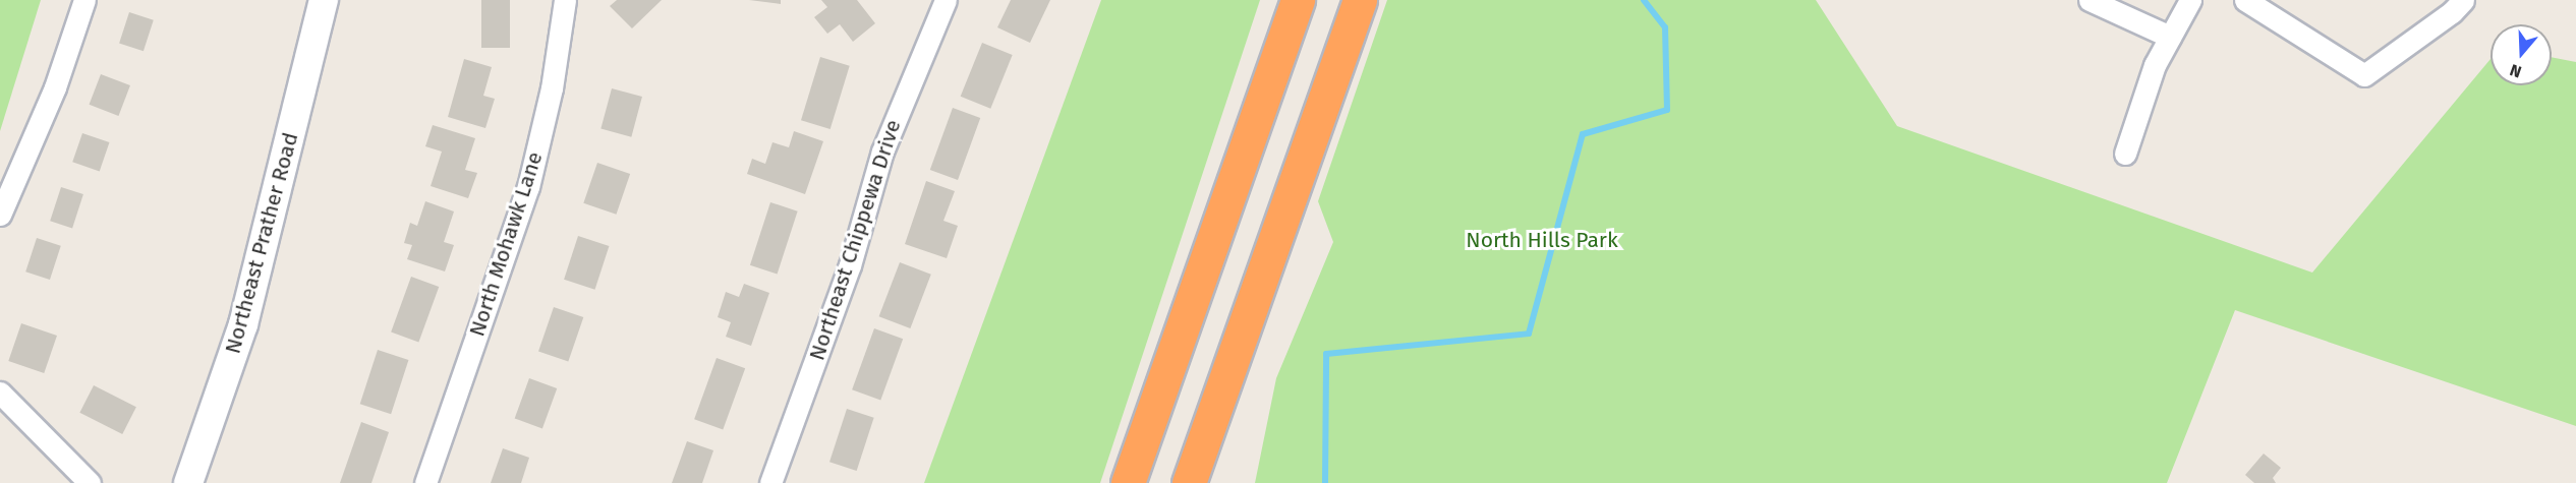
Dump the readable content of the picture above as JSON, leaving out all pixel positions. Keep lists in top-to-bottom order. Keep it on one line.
{"streets":{"main road":["Northeast Prather Road"],"street":["Northeast Chippewa Drive","North Mohawk Lane"]},"parks":["North Hills Park"],"north":"bottom"}
